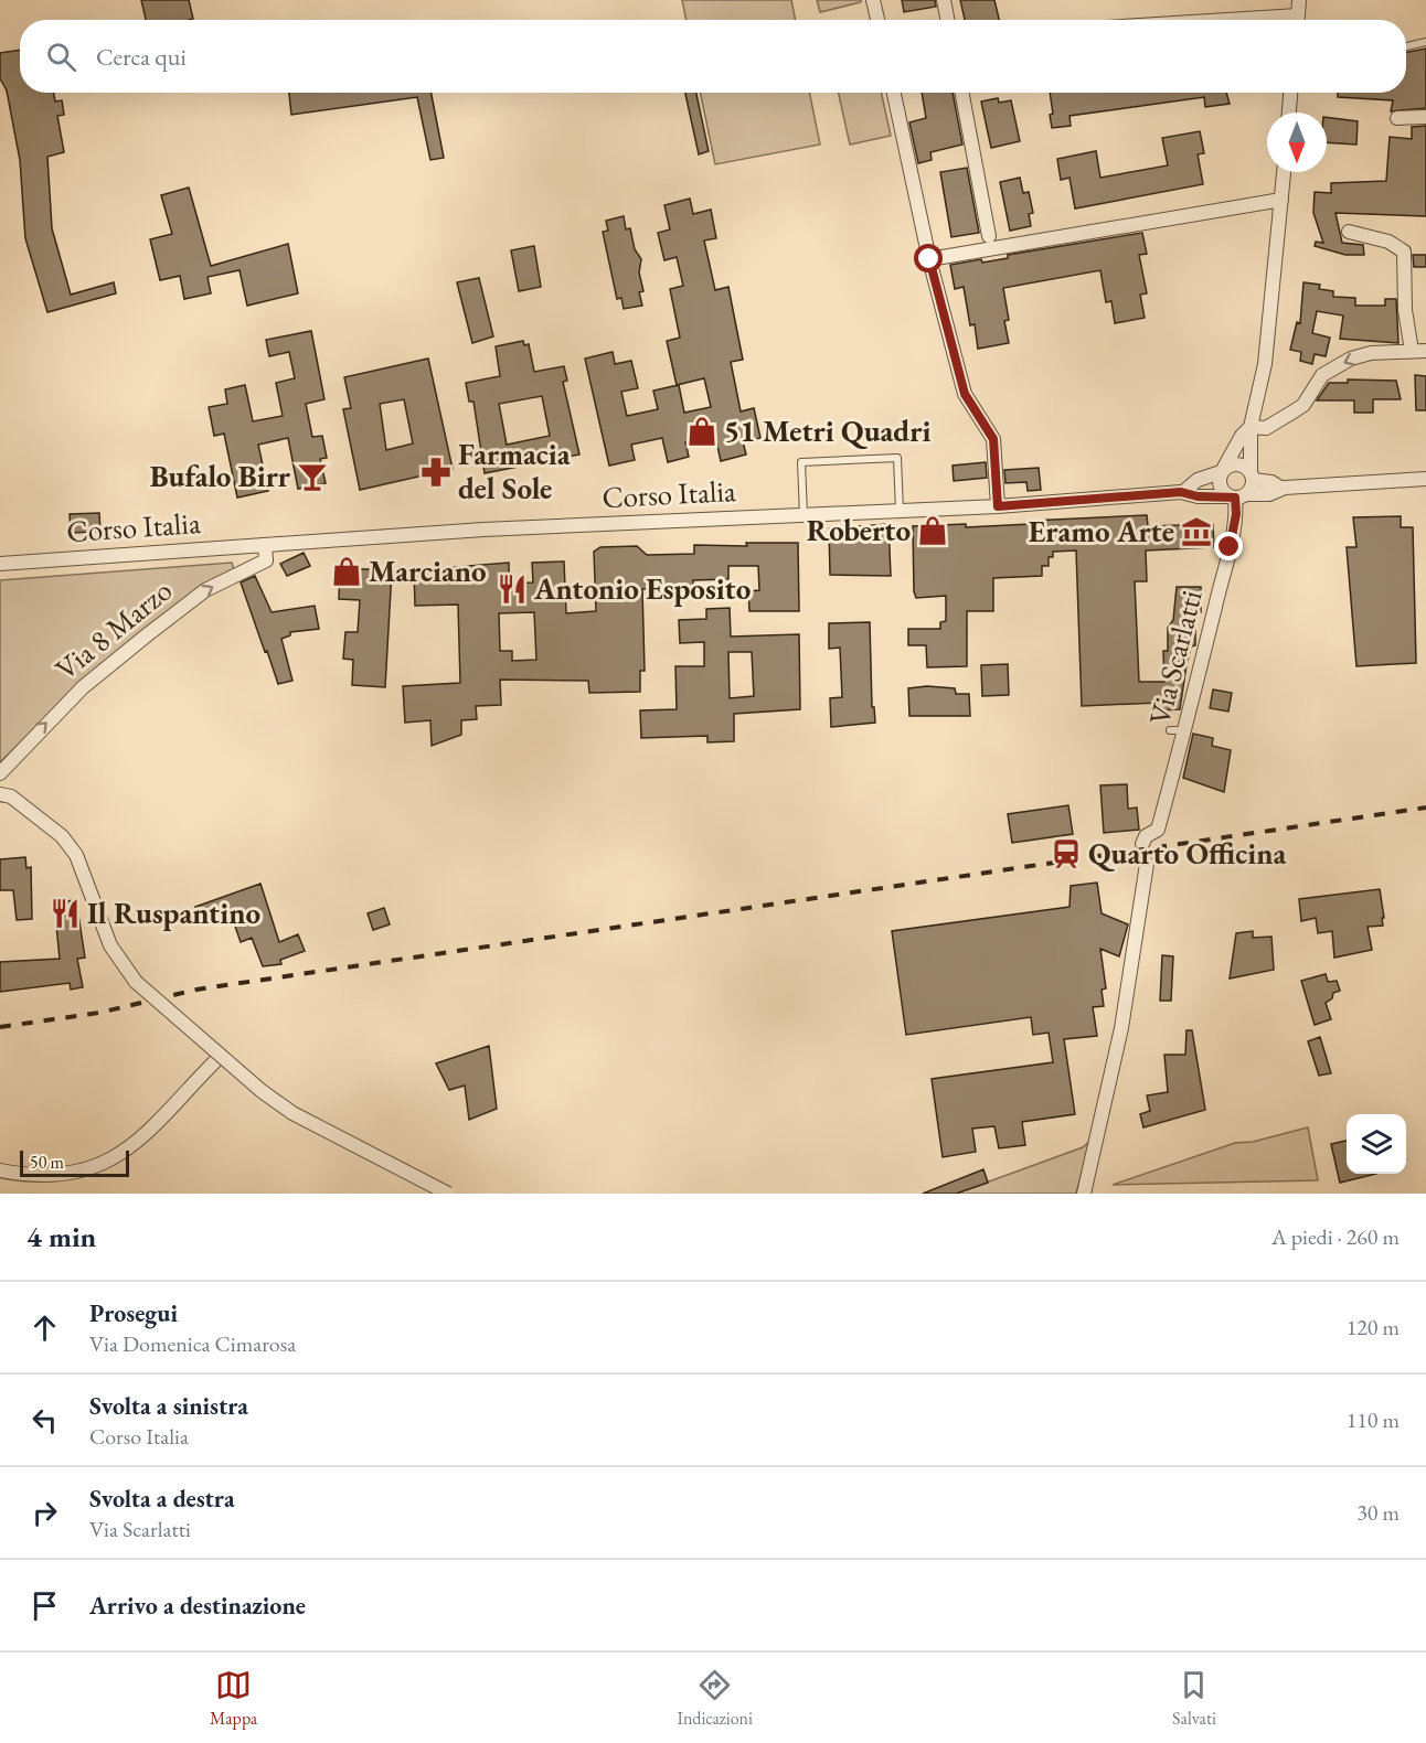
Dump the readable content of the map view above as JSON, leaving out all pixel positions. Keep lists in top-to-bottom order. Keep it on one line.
{"streets":{"street":["Corso Italia","Via 8 Marzo","Via Scarlatti"]},"crossings":[["Corso Italia","Via 8 Marzo"],["Corso Italia","Via Scarlatti"]],"one_way":["Via 8 Marzo"],"places":{"shop":["51 Metri Quadri","Roberto","Marciano"],"pharmacy":["Farmacia del Sole"],"bar":["Bufalo Birr"],"museum":["Eramo Arte"],"restaurant":["Antonio Esposito","Il Ruspantino"],"station":["Quarto Officina"]},"scale_bar":"50 m","north":"bottom","page":{"search":"Cerca qui","scale":"50 m","heading":["4 min","A piedi · 260 m"],"list":[["Prosegui","Via Domenica Cimarosa","120 m"],["Svolta a sinistra","Corso Italia","110 m"],["Svolta a destra","Via Scarlatti","30 m"],"Arrivo a destinazione"],"nav":["Mappa","Indicazioni","Salvati"]}}
